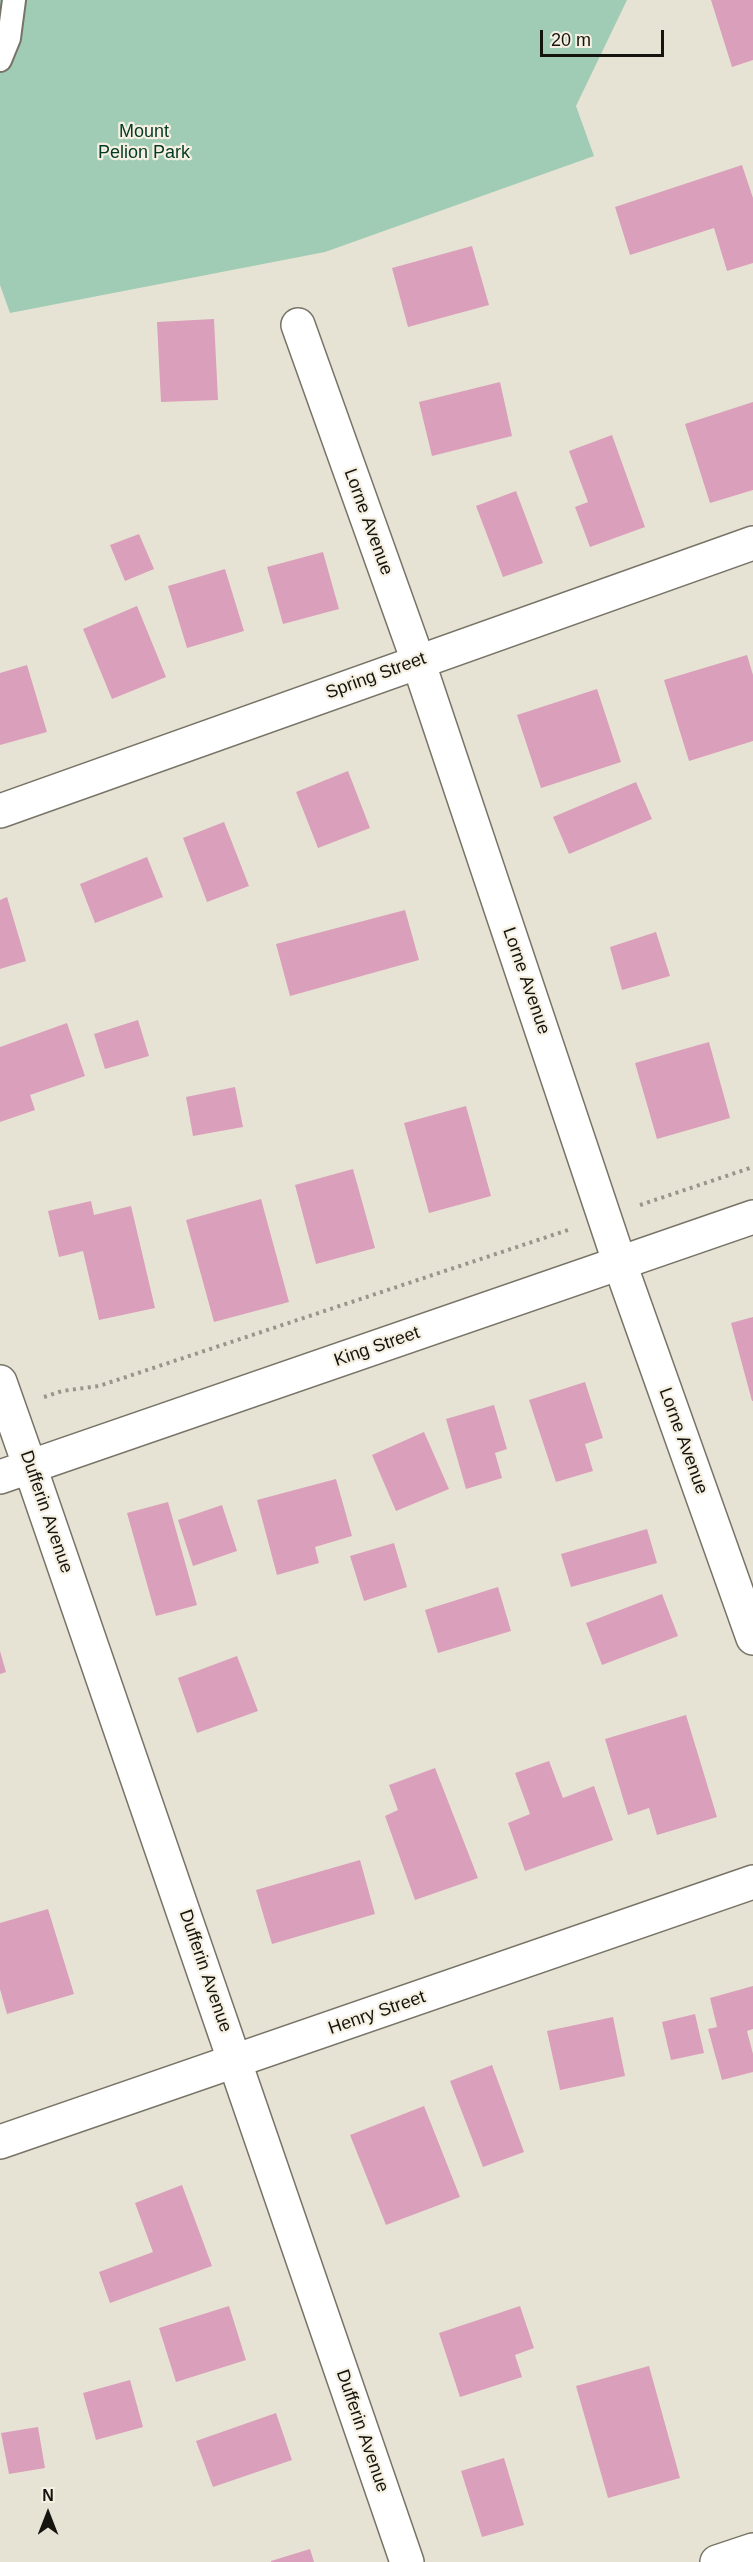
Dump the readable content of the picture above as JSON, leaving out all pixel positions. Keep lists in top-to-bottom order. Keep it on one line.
{"streets":{"street":["Lorne Avenue","Spring Street","King Street","Dufferin Avenue","Henry Street"]},"crossings":[["Lorne Avenue","Spring Street"],["Lorne Avenue","King Street"],["King Street","Dufferin Avenue"],["Dufferin Avenue","Henry Street"]],"parks":["Mount Pelion Park"],"scale_bar":"20 m","north":"top"}
